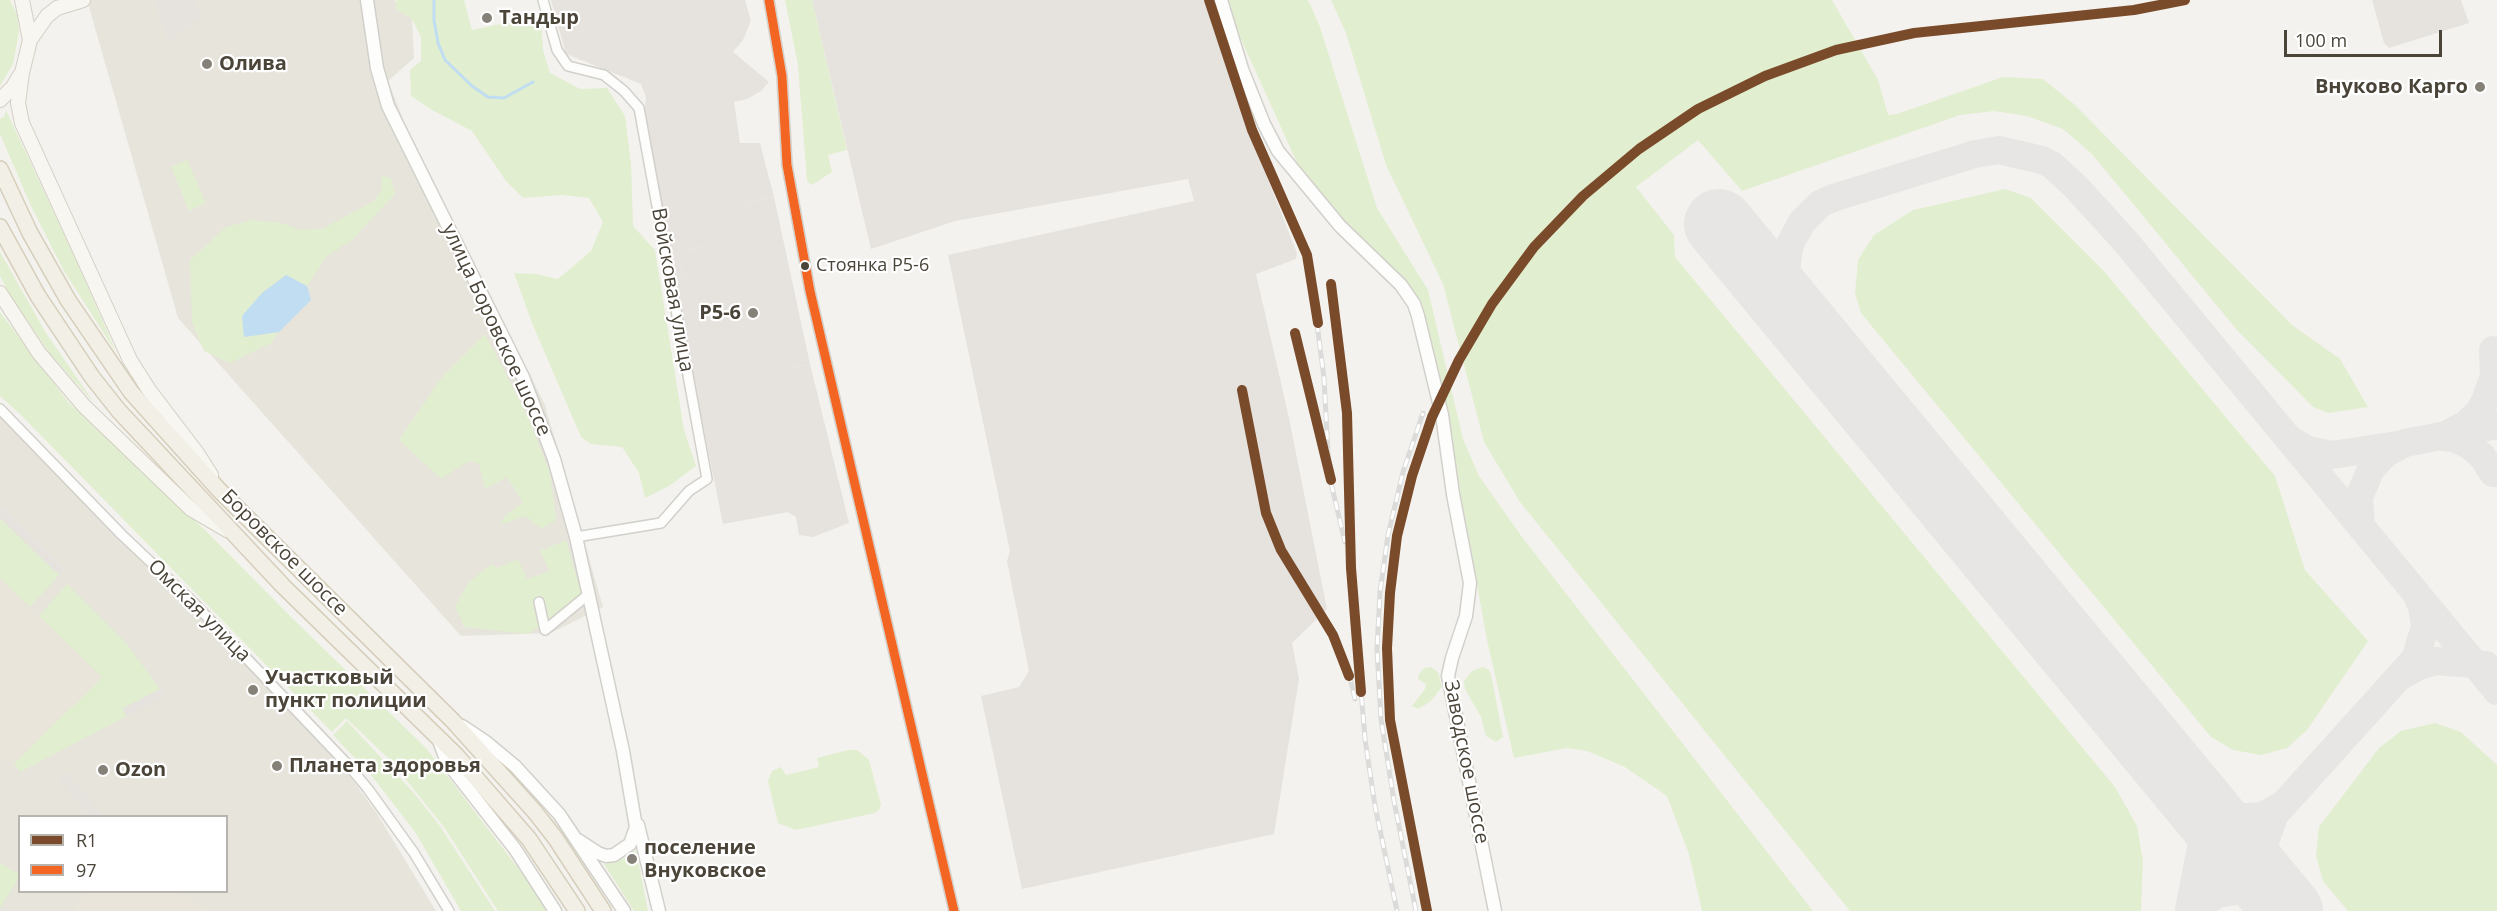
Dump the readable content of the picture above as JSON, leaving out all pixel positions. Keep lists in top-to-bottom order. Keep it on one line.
{"streets":{"main road":["Боровское шоссе"],"street":["Войсковая улица","улица Боровское шоссе","Омская улица","Заводское шоссе"]},"crossings":[["Войсковая улица","улица Боровское шоссе"]],"places":["Тандыр","Олива","Внуково Карго","Стоянка Р5-6","Р5-6","Участковый пункт полиции","Планета здоровья","Ozon","поселение Внуковское"],"lines":["transit line R1","transit line 97"],"legend":["R1","97"],"scale_bar":"100 m"}
